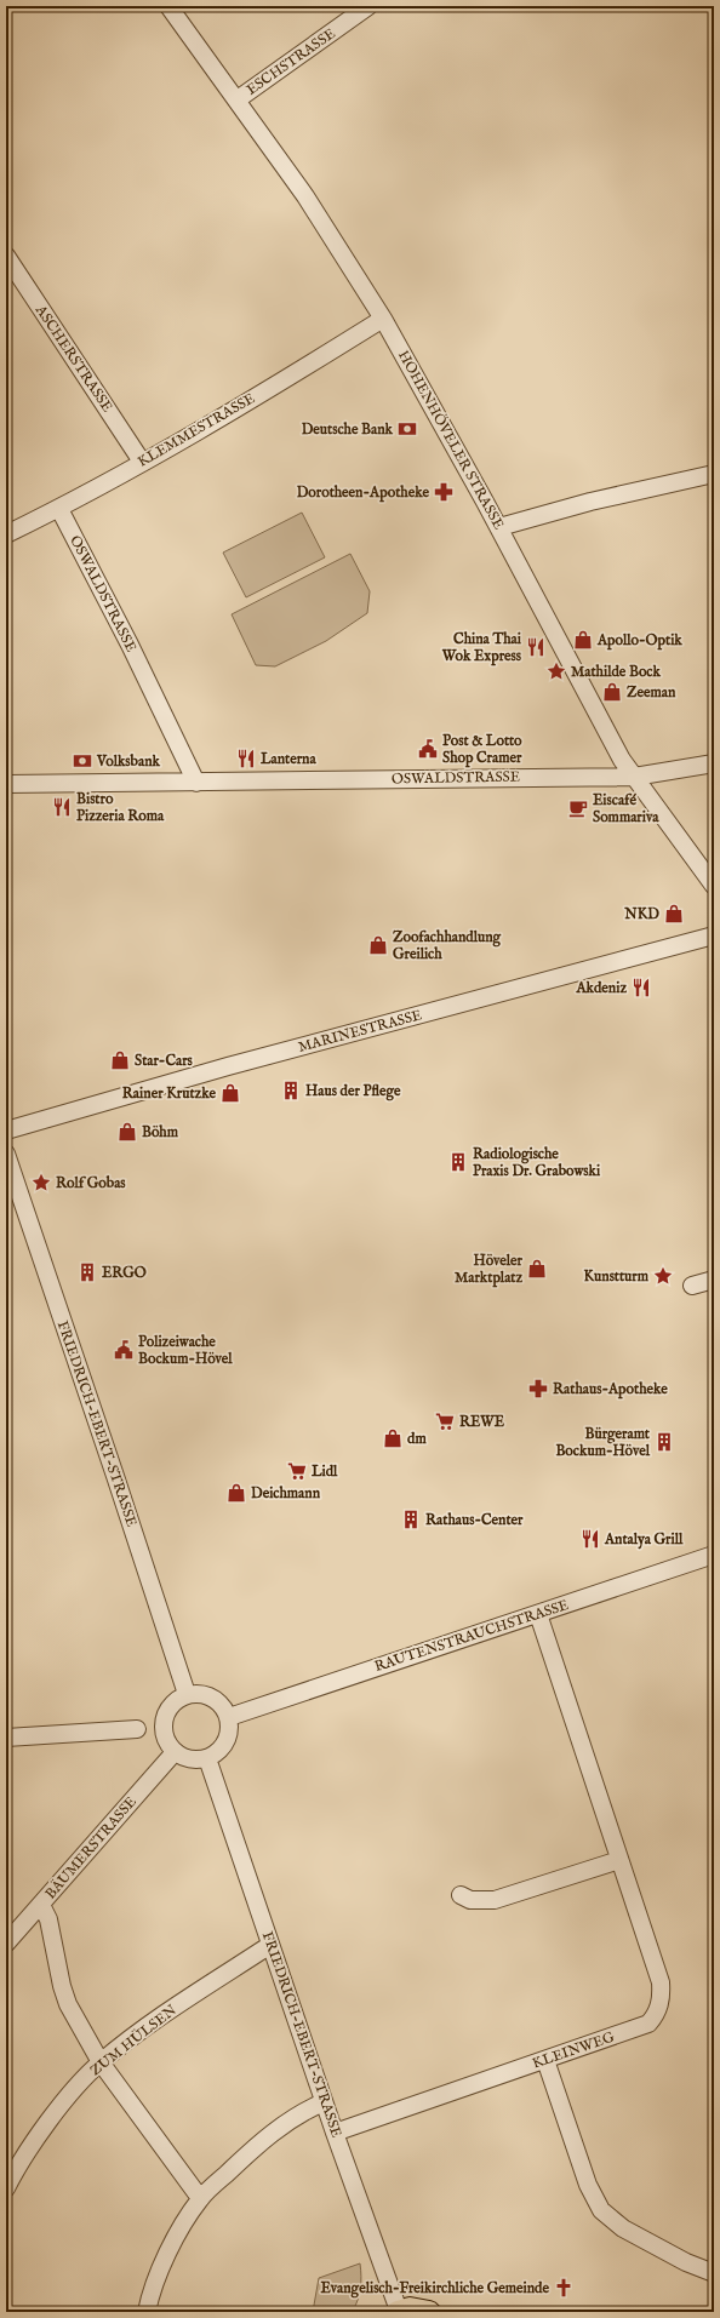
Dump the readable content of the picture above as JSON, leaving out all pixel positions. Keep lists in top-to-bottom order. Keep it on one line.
{"streets":{"street":["ESCHSTRASSE","ASCHERSTRASSE","KLEMMESTRASSE","HOHENHÖVELER STRASSE","OSWALDSTRASSE","MARINESTRASSE","FRIEDRICH-EBERT-STRASSE","RAUTENSTRAUCHSTRASSE","BÄUMERSTRASSE","ZUM HÜLSEN","KLEINWEG"]},"crossings":[["ESCHSTRASSE","HOHENHÖVELER STRASSE"],["ASCHERSTRASSE","KLEMMESTRASSE"],["KLEMMESTRASSE","HOHENHÖVELER STRASSE"],["KLEMMESTRASSE","OSWALDSTRASSE"],["HOHENHÖVELER STRASSE","OSWALDSTRASSE"],["FRIEDRICH-EBERT-STRASSE","RAUTENSTRAUCHSTRASSE"],["FRIEDRICH-EBERT-STRASSE","BÄUMERSTRASSE"],["FRIEDRICH-EBERT-STRASSE","ZUM HÜLSEN"],["FRIEDRICH-EBERT-STRASSE","KLEINWEG"],["RAUTENSTRAUCHSTRASSE","BÄUMERSTRASSE"],["RAUTENSTRAUCHSTRASSE","KLEINWEG"]],"places":{"bank":["Deutsche Bank","Volksbank"],"pharmacy":["Dorotheen-Apotheke","Rathaus-Apotheke"],"shop":["Apollo-Optik","Zeeman","NKD","Zoofachhandlung Greilich","Star-Cars","Rainer Krutzke","Böhm","Höveler Marktplatz","dm","Deichmann"],"restaurant":["China Thai Wok Express","Lanterna","Bistro Pizzeria Roma","Akdeniz","Antalya Grill"],"place":["Mathilde Bock","Rolf Gobas","Kunstturm"],"public building":["Post & Lotto Shop Cramer","Polizeiwache Bockum-Hövel"],"cafe":["Eiscafé Sommariva"],"building":["Haus der Pflege","Radiologische Praxis Dr. Grabowski","ERGO","Bürgeramt Bockum-Hövel","Rathaus-Center"],"supermarket":["REWE","Lidl"],"church":["Evangelisch-Freikirchliche Gemeinde"]}}
